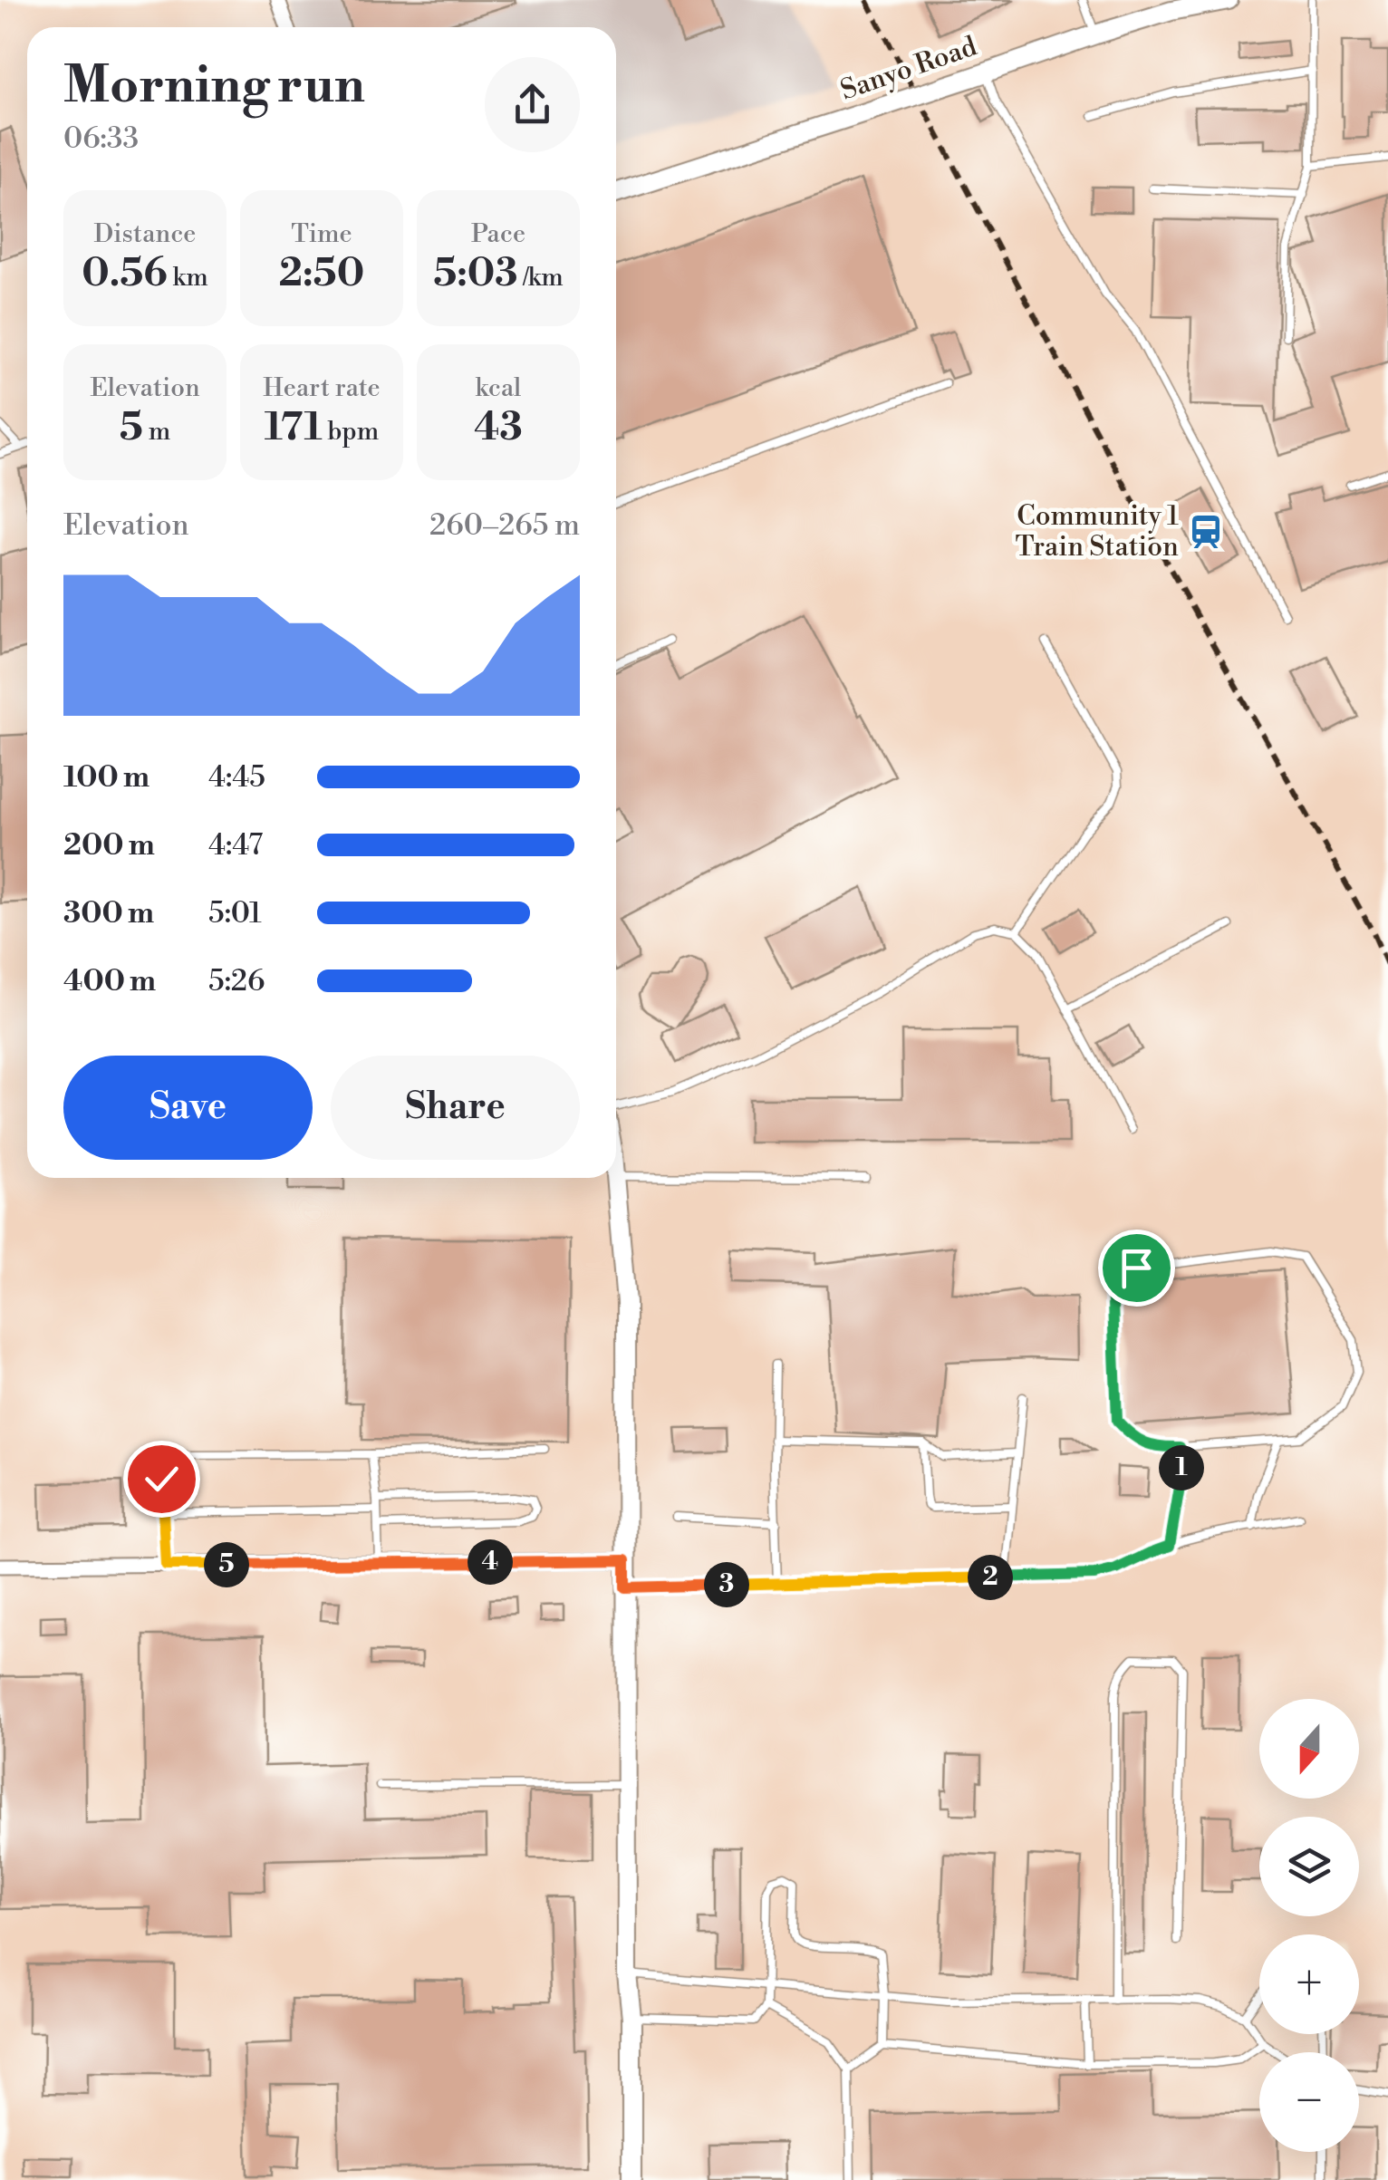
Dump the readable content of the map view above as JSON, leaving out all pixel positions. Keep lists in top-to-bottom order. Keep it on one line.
{"streets":{"street":["Sanyo Road"]},"places":{"station":["Community 1 Train Station"]},"north":"bottom","page":{"heading":["Morning run","06:33"],"stats":[["Distance","0.56 km"],["Time","2:50"],["Pace","5:03 /km"],["Elevation","5 m"],["Heart rate","171 bpm"],["kcal","43"]],"chart":["Elevation","260–265 m"],"list":[{"name":"100 m","note":"4:45"},{"name":"200 m","note":"4:47"},{"name":"300 m","note":"5:01"},{"name":"400 m","note":"5:26"}],"buttons":["Save","Share"],"pins":["1","4","5","2","3"],"map_buttons":["+","−"]}}
